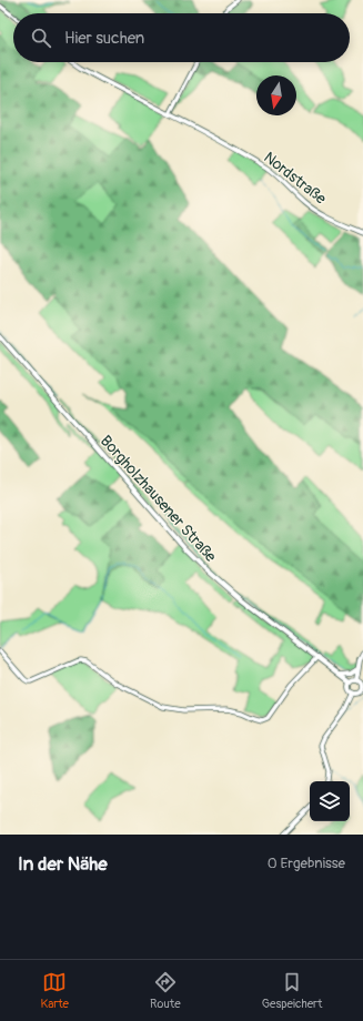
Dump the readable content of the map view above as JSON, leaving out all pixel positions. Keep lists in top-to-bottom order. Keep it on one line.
{"streets":{"main road":["Borgholzhausener Straße"],"street":["Nordstraße"]},"north":"bottom","page":{"search":"Hier suchen","heading":["In der Nähe","0 Ergebnisse"],"nav":["Karte","Route","Gespeichert"]}}
